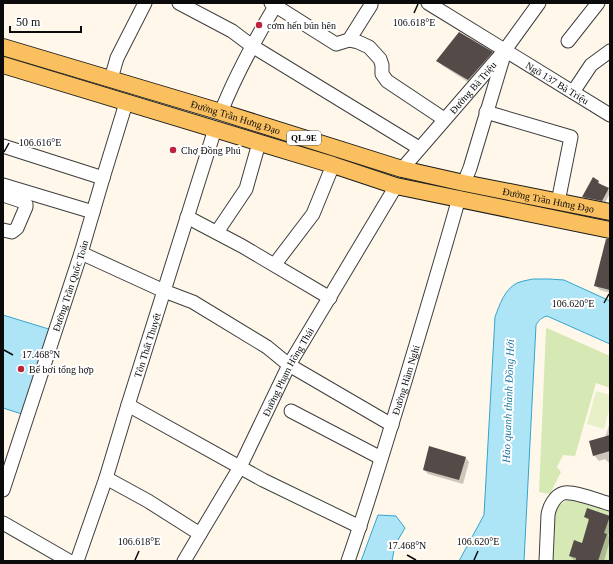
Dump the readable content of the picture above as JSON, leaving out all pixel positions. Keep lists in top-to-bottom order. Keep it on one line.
{"streets":{"main road":["Đường Trần Hưng Đạo","QL.9E"],"street":["Ngõ 137 Bà Triệu","Đường Bà Triệu","Đường Trần Quốc Toản","Tôn Thất Thuyết","Đường Phạm Hồng Thái","Đường Hàm Nghi"]},"crossings":[["Ngõ 137 Bà Triệu","Đường Bà Triệu"],["Đường Bà Triệu","Đường Trần Hưng Đạo"],["Đường Trần Hưng Đạo","Đường Trần Quốc Toản"],["Đường Trần Hưng Đạo","Tôn Thất Thuyết"],["Đường Trần Hưng Đạo","Đường Phạm Hồng Thái"],["Đường Trần Hưng Đạo","Đường Hàm Nghi"]],"water":["Hào quanh thành Đồng Hới"],"places":["cơm hến bún hên","Chợ Đồng Phú","Bể bơi tổng hợp"],"scale_bar":"50 m","coordinates":["106.618°E","106.616°E","106.620°E","17.468°N"]}
